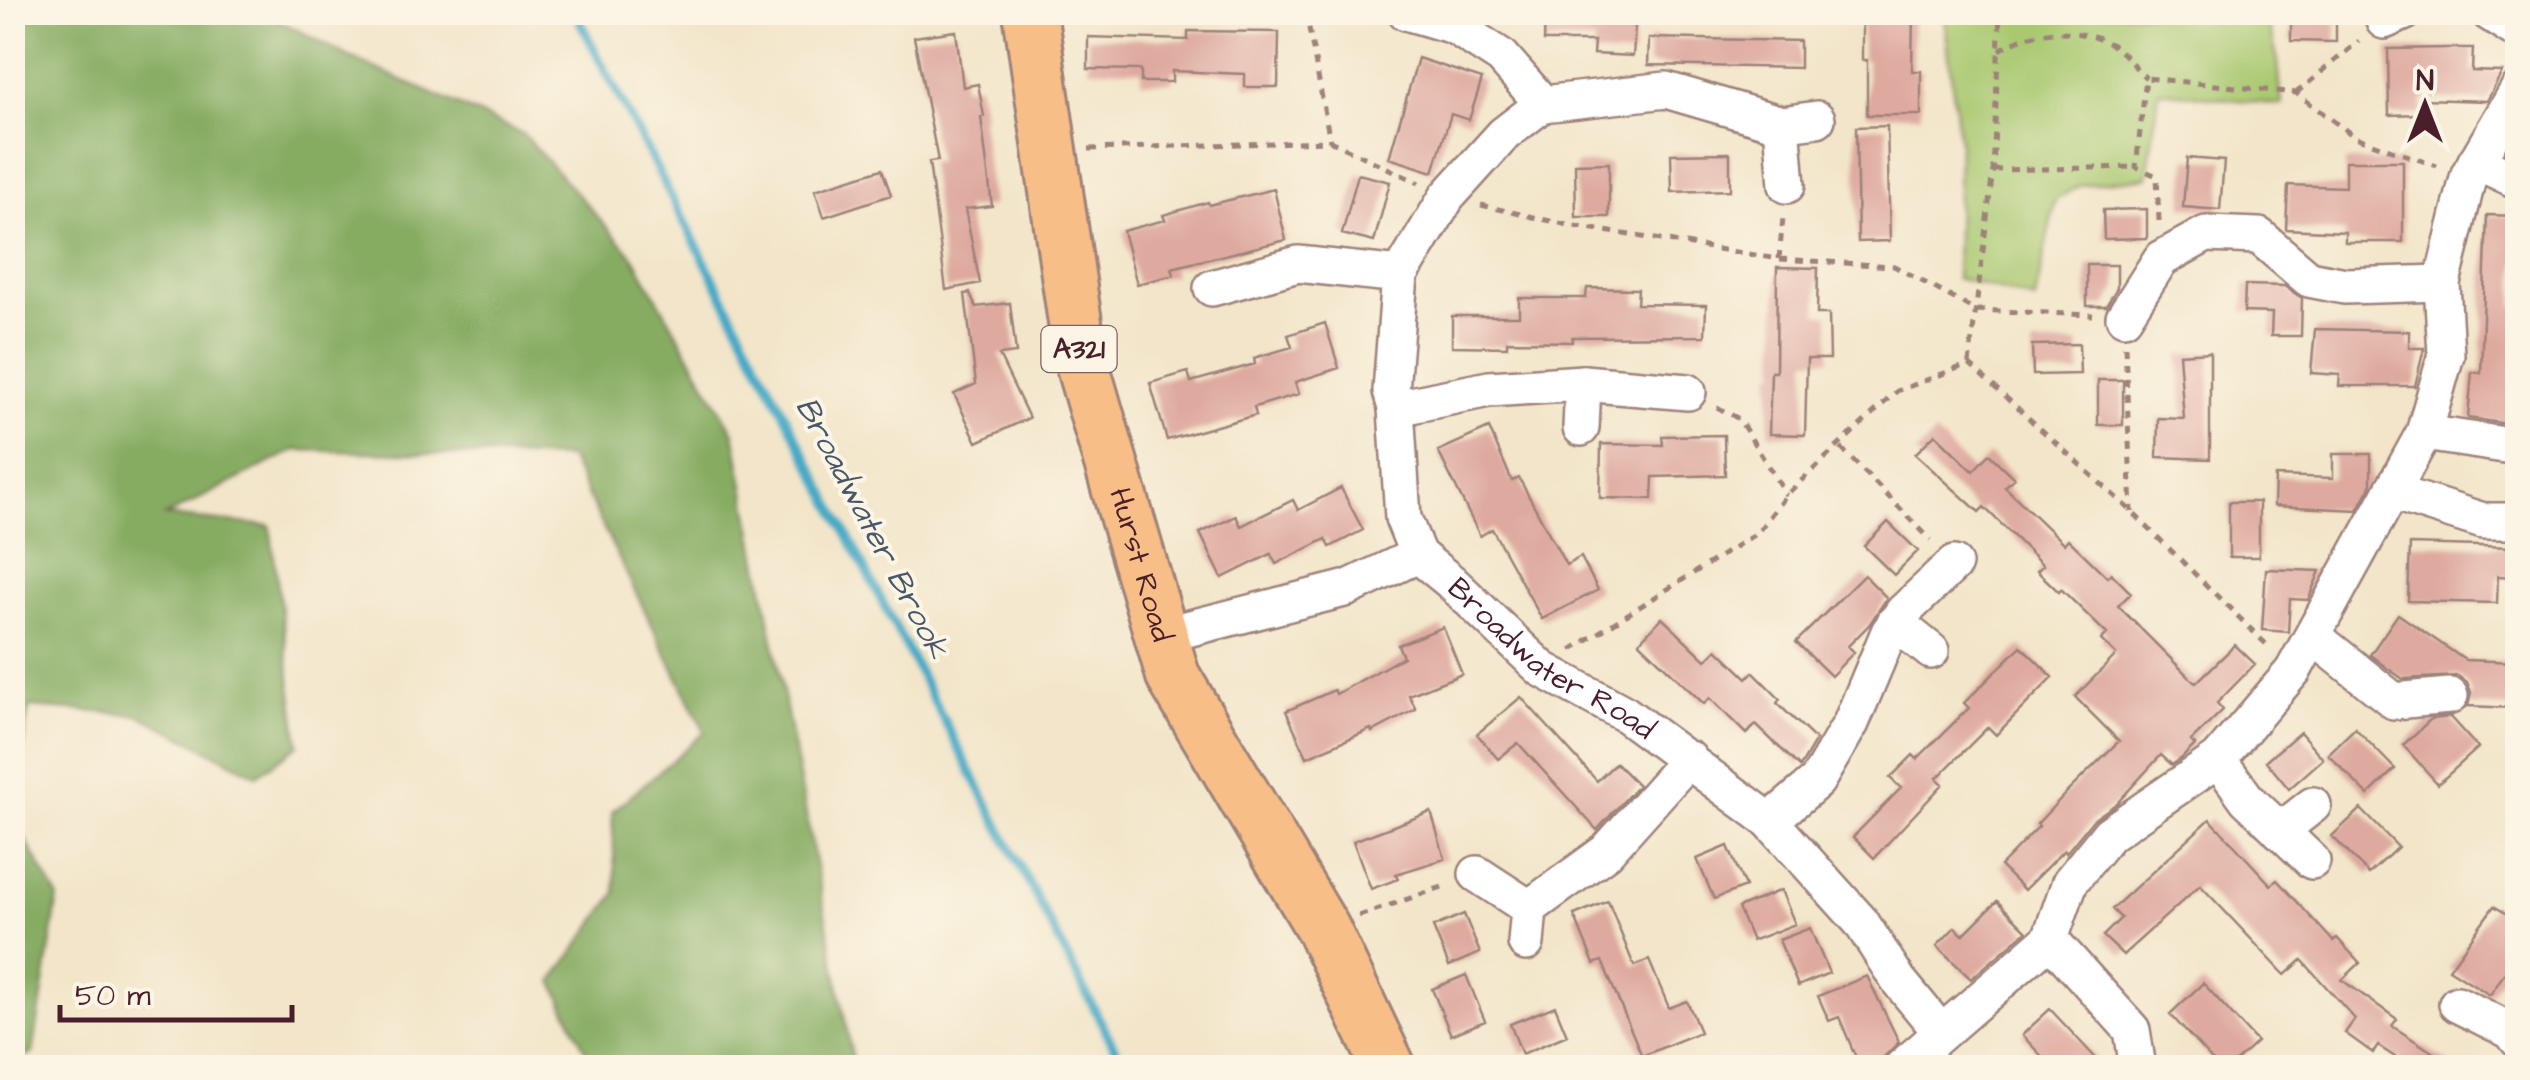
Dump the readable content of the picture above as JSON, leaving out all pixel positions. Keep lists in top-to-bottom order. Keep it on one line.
{"streets":{"main road":["A321","Hurst Road"],"street":["Broadwater Road"]},"crossings":[["Hurst Road","Broadwater Road"]],"water":["Broadwater Brook"],"scale_bar":"50 m","north":"top"}
